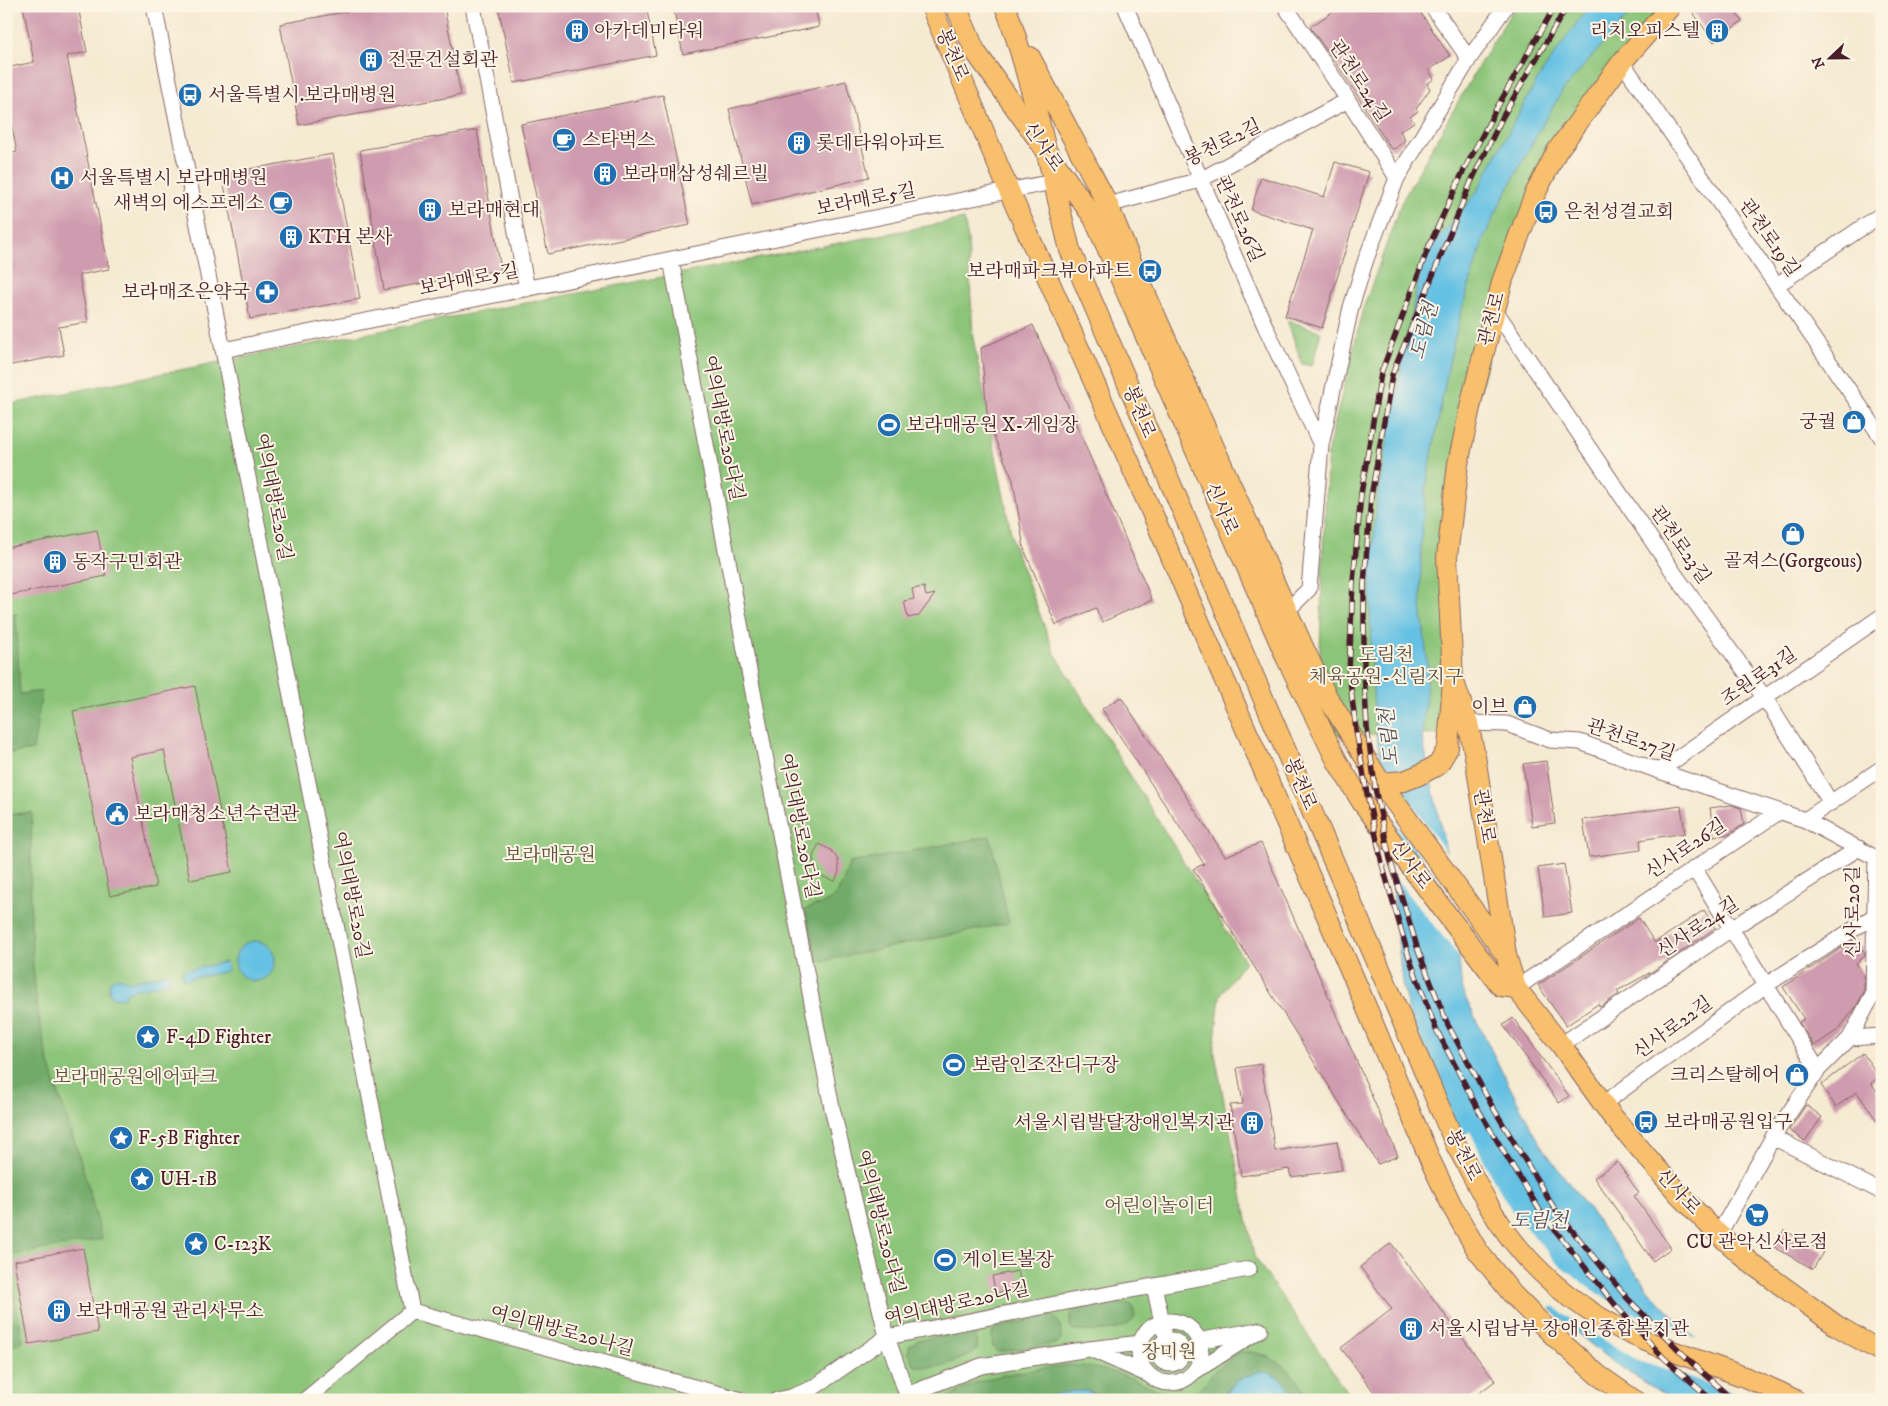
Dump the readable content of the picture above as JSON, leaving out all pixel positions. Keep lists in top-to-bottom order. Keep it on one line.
{"streets":{"main road":["봉천로","신사로","관천로"],"street":["관천로24길","봉천로2길","보라매로5길","관천로26길","관천로19길","여의대방로20다길","여의대방로20길","관천로23길","조원로31길","관천로27길","신사로26길","신사로20길","신사로24길","신사로22길","여의대방로20나길"]},"crossings":[["봉천로","신사로"],["봉천로","보라매로5길"],["관천로24길","봉천로2길"],["봉천로2길","신사로"],["봉천로2길","관천로26길"],["신사로","보라매로5길"],["신사로","관천로"],["신사로","신사로26길"],["신사로","신사로20길"],["신사로","신사로24길"],["신사로","신사로22길"],["보라매로5길","여의대방로20다길"],["보라매로5길","여의대방로20길"],["관천로19길","관천로"],["관천로","관천로23길"],["관천로","관천로27길"],["여의대방로20다길","여의대방로20나길"],["여의대방로20길","여의대방로20나길"],["관천로23길","조원로31길"],["조원로31길","관천로27길"],["관천로27길","신사로26길"],["신사로20길","신사로24길"],["신사로20길","신사로22길"]],"water":["도림천"],"parks":["도림천 체육공원-신림지구","보라매공원","보라매공원에어파크","어린이놀이터","장미원"],"places":{"building":["아카데미타워","리치오피스텔","전문건설회관","롯데타워아파트","보라매삼성쉐르빌","보라매현대","KTH 본사","동작구민회관","서울시립발달장애인복지관","보라매공원 관리사무소","서울시립남부 장애인종합복지관"],"bus stop":["서울특별시.보라매병원","은천성결교회","보라매파크뷰아파트","보라매공원입구"],"cafe":["스타벅스","새벽의 에스프레소"],"hospital":["서울특별시 보라매병원"],"pharmacy":["보라매조은약국"],"shop":["궁궐","골져스(Gorgeous)","이브","크리스탈헤어"],"sports":["보라매공원 X-게임장","보람인조잔디구장","게이트볼장"],"public building":["보라매청소년수련관"],"place":["F-4D Fighter","F-5B Fighter","UH-1B","C-123K"],"supermarket":["CU 관악신사로점"]},"north":"left"}
